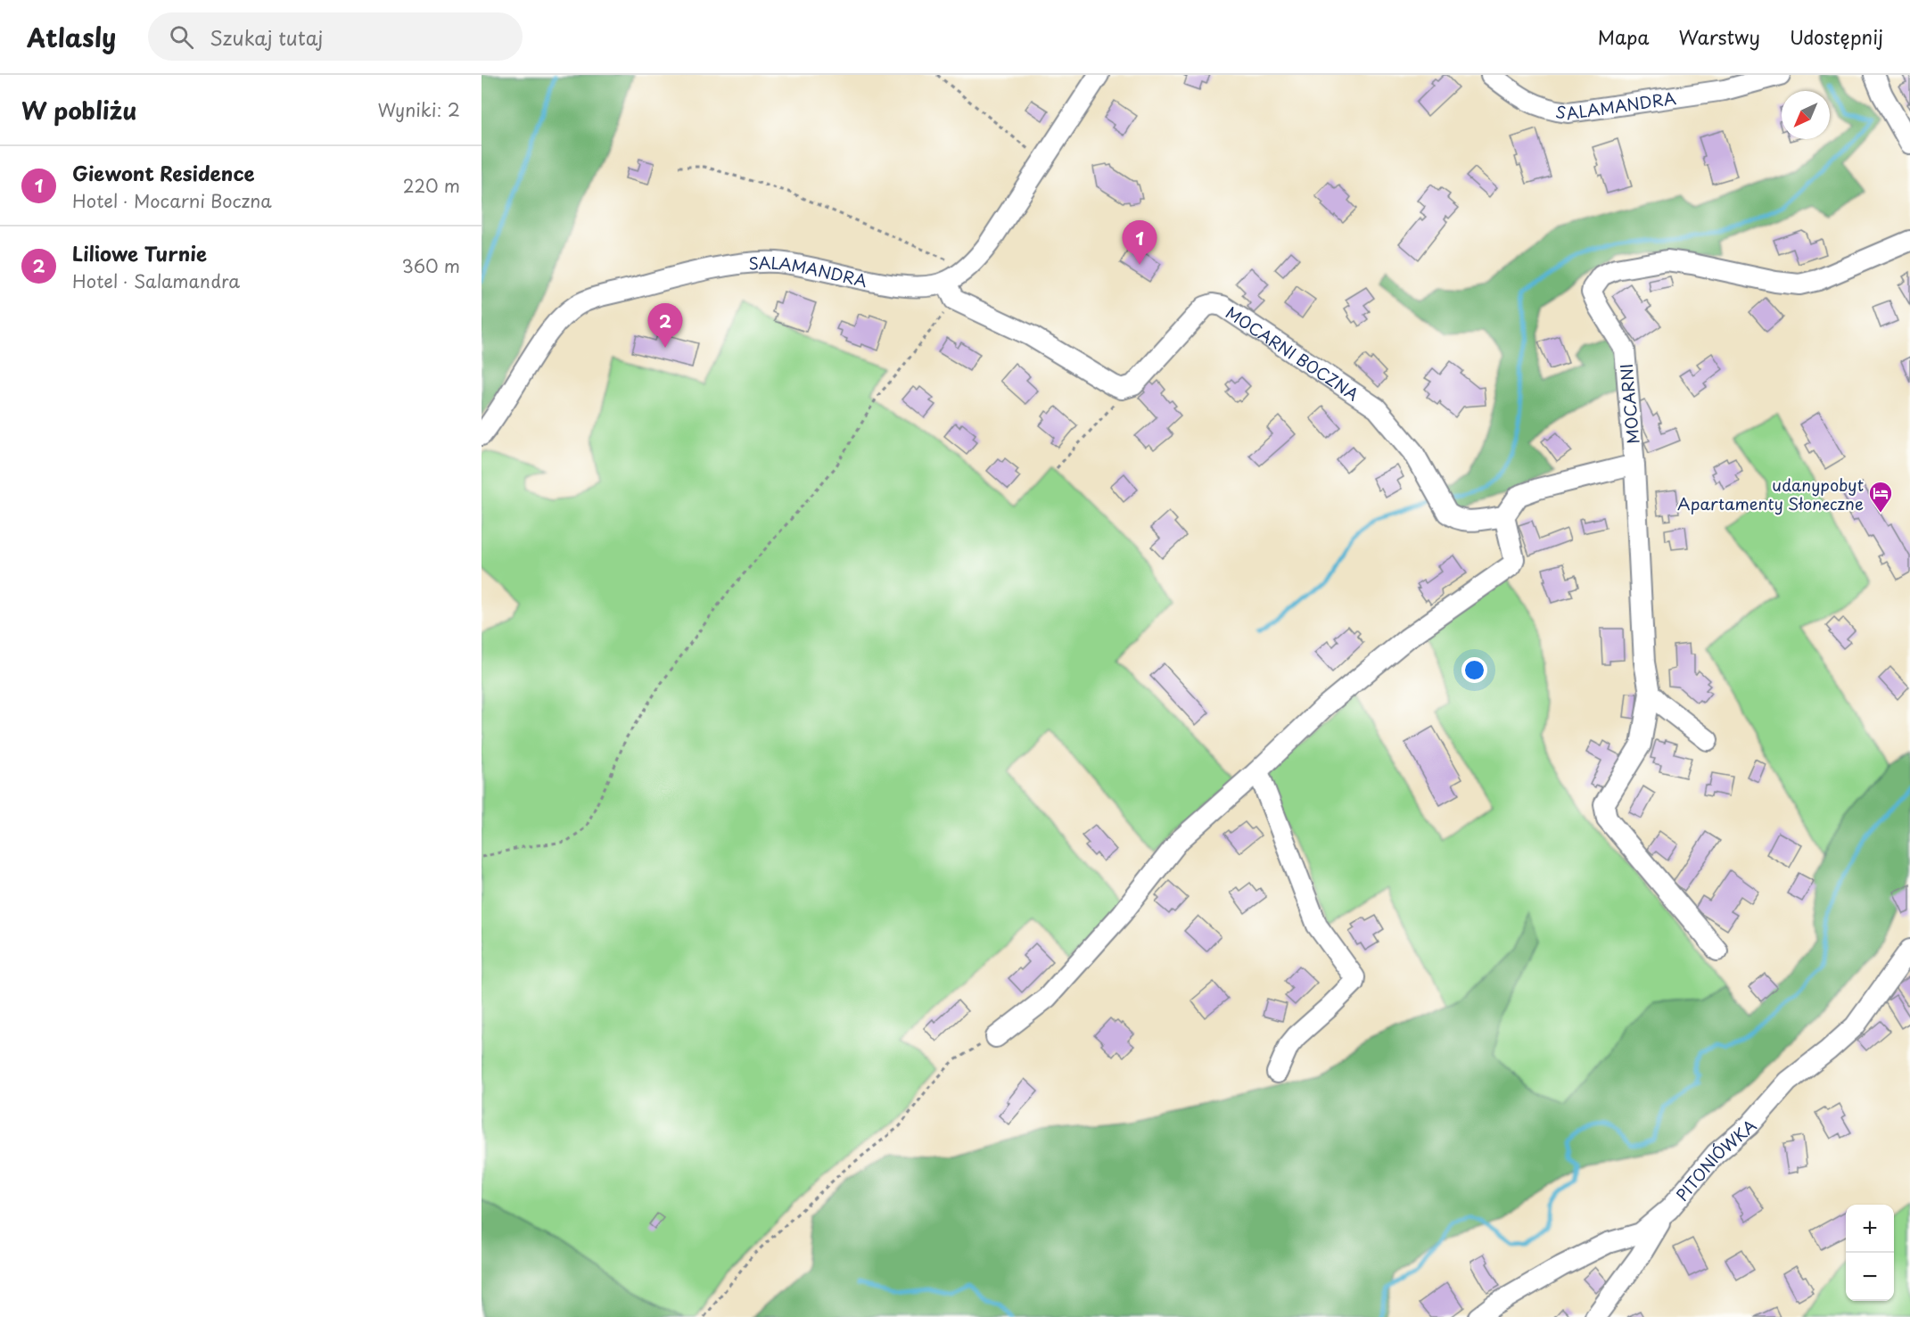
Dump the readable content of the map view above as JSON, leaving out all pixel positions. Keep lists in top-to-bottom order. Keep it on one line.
{"streets":{"street":["SALAMANDRA","MOCARNI BOCZNA","MOCARNI","PITONIÓWKA"]},"places":{"hotel":["udanypobyt Apartamenty Słoneczne"]},"north":"bottom left","page":{"header":"Atlasly","search":"Szukaj tutaj","nav":["Mapa","Warstwy","Udostępnij"],"heading":["W pobliżu","Wyniki: 2"],"list":[{"mark":"1","name":"Giewont Residence","note":"Hotel · Mocarni Boczna","value":"220 m"},{"mark":"2","name":"Liliowe Turnie","note":"Hotel · Salamandra","value":"360 m"}],"pins":["1","2"],"map_buttons":["+","−"]}}
